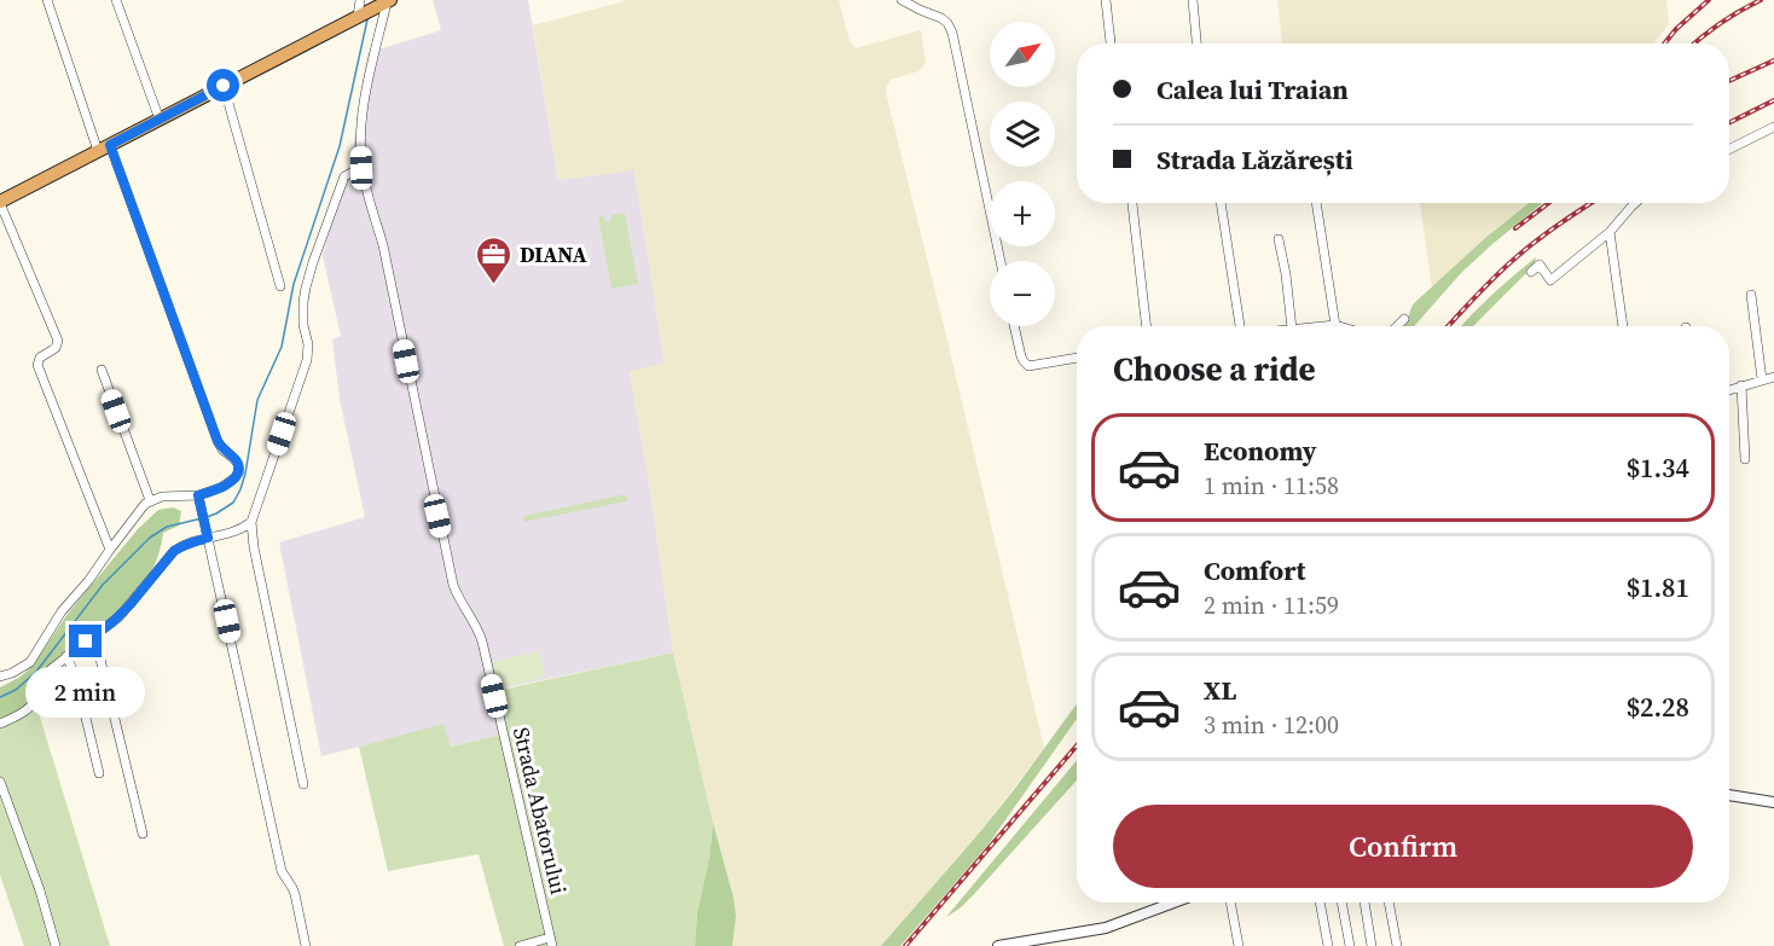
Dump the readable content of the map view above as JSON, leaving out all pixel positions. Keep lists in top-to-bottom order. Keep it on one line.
{"streets":{"street":["Strada Abatorului"]},"places":{"office":["DIANA"]},"north":"top right","page":{"map_buttons":["+","−"],"banner":["Calea lui Traian","Strada Lăzărești"],"heading":"Choose a ride","list":[{"name":"Economy","note":"1 min · 11:58","value":"$1.34"},{"name":"Comfort","note":"2 min · 11:59","value":"$1.81"},{"name":"XL","note":"3 min · 12:00","value":"$2.28"}],"bubble":"2 min","buttons":"Confirm"}}
